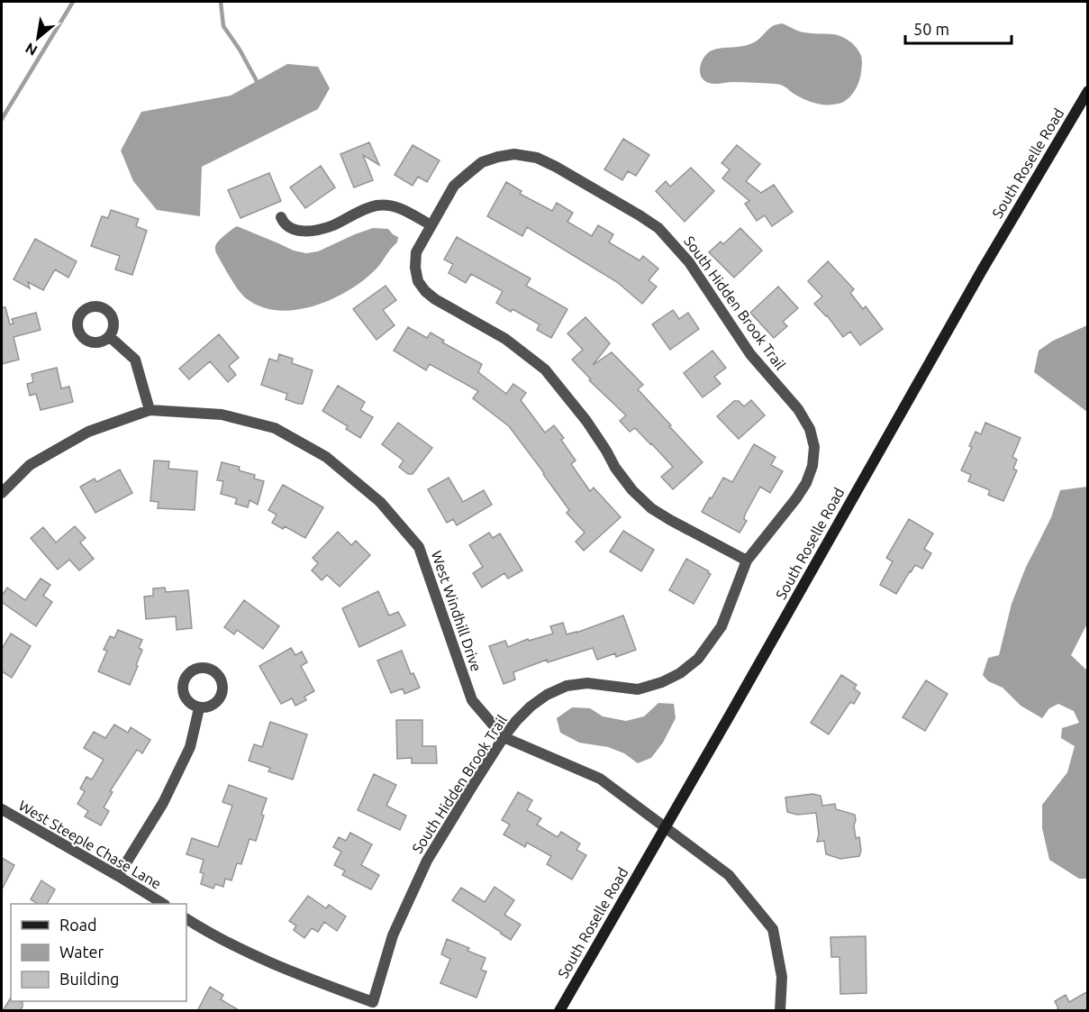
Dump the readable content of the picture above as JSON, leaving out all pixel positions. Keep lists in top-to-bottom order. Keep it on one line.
{"streets":{"main road":["South Roselle Road"],"street":["South Hidden Brook Trail","West Windhill Drive","West Steeple Chase Lane"]},"crossings":[["South Roselle Road","West Windhill Drive"],["South Hidden Brook Trail","West Windhill Drive"]],"legend":["Road","Water","Building"],"scale_bar":"50 m","north":"bottom left"}
